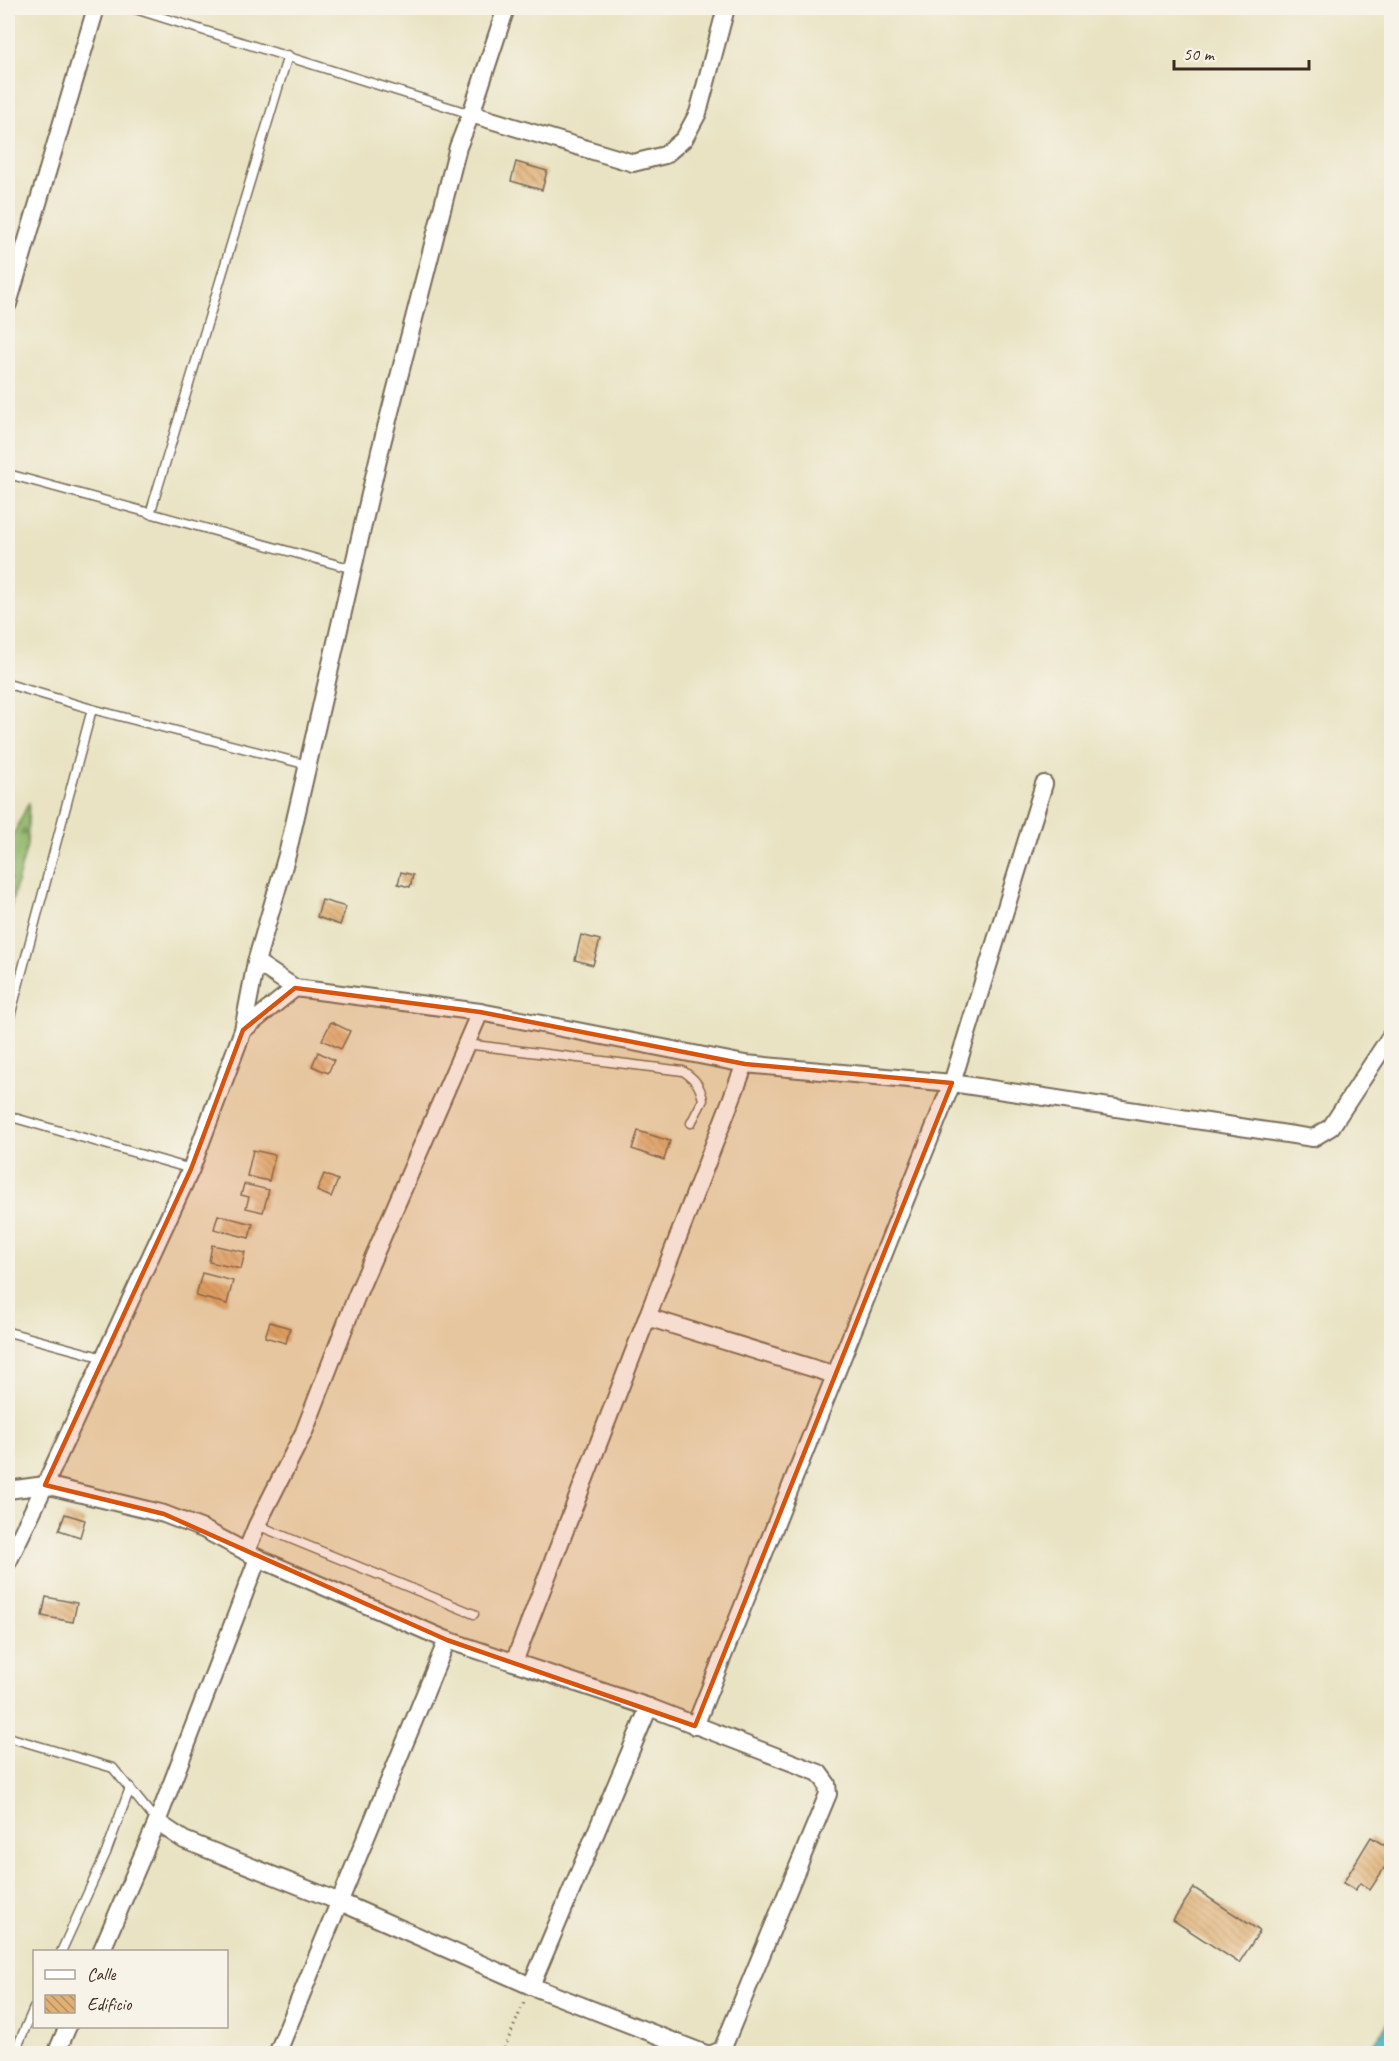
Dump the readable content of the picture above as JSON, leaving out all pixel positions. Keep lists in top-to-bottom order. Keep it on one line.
{"legend":["Calle","Edificio"],"scale_bar":"50 m"}
